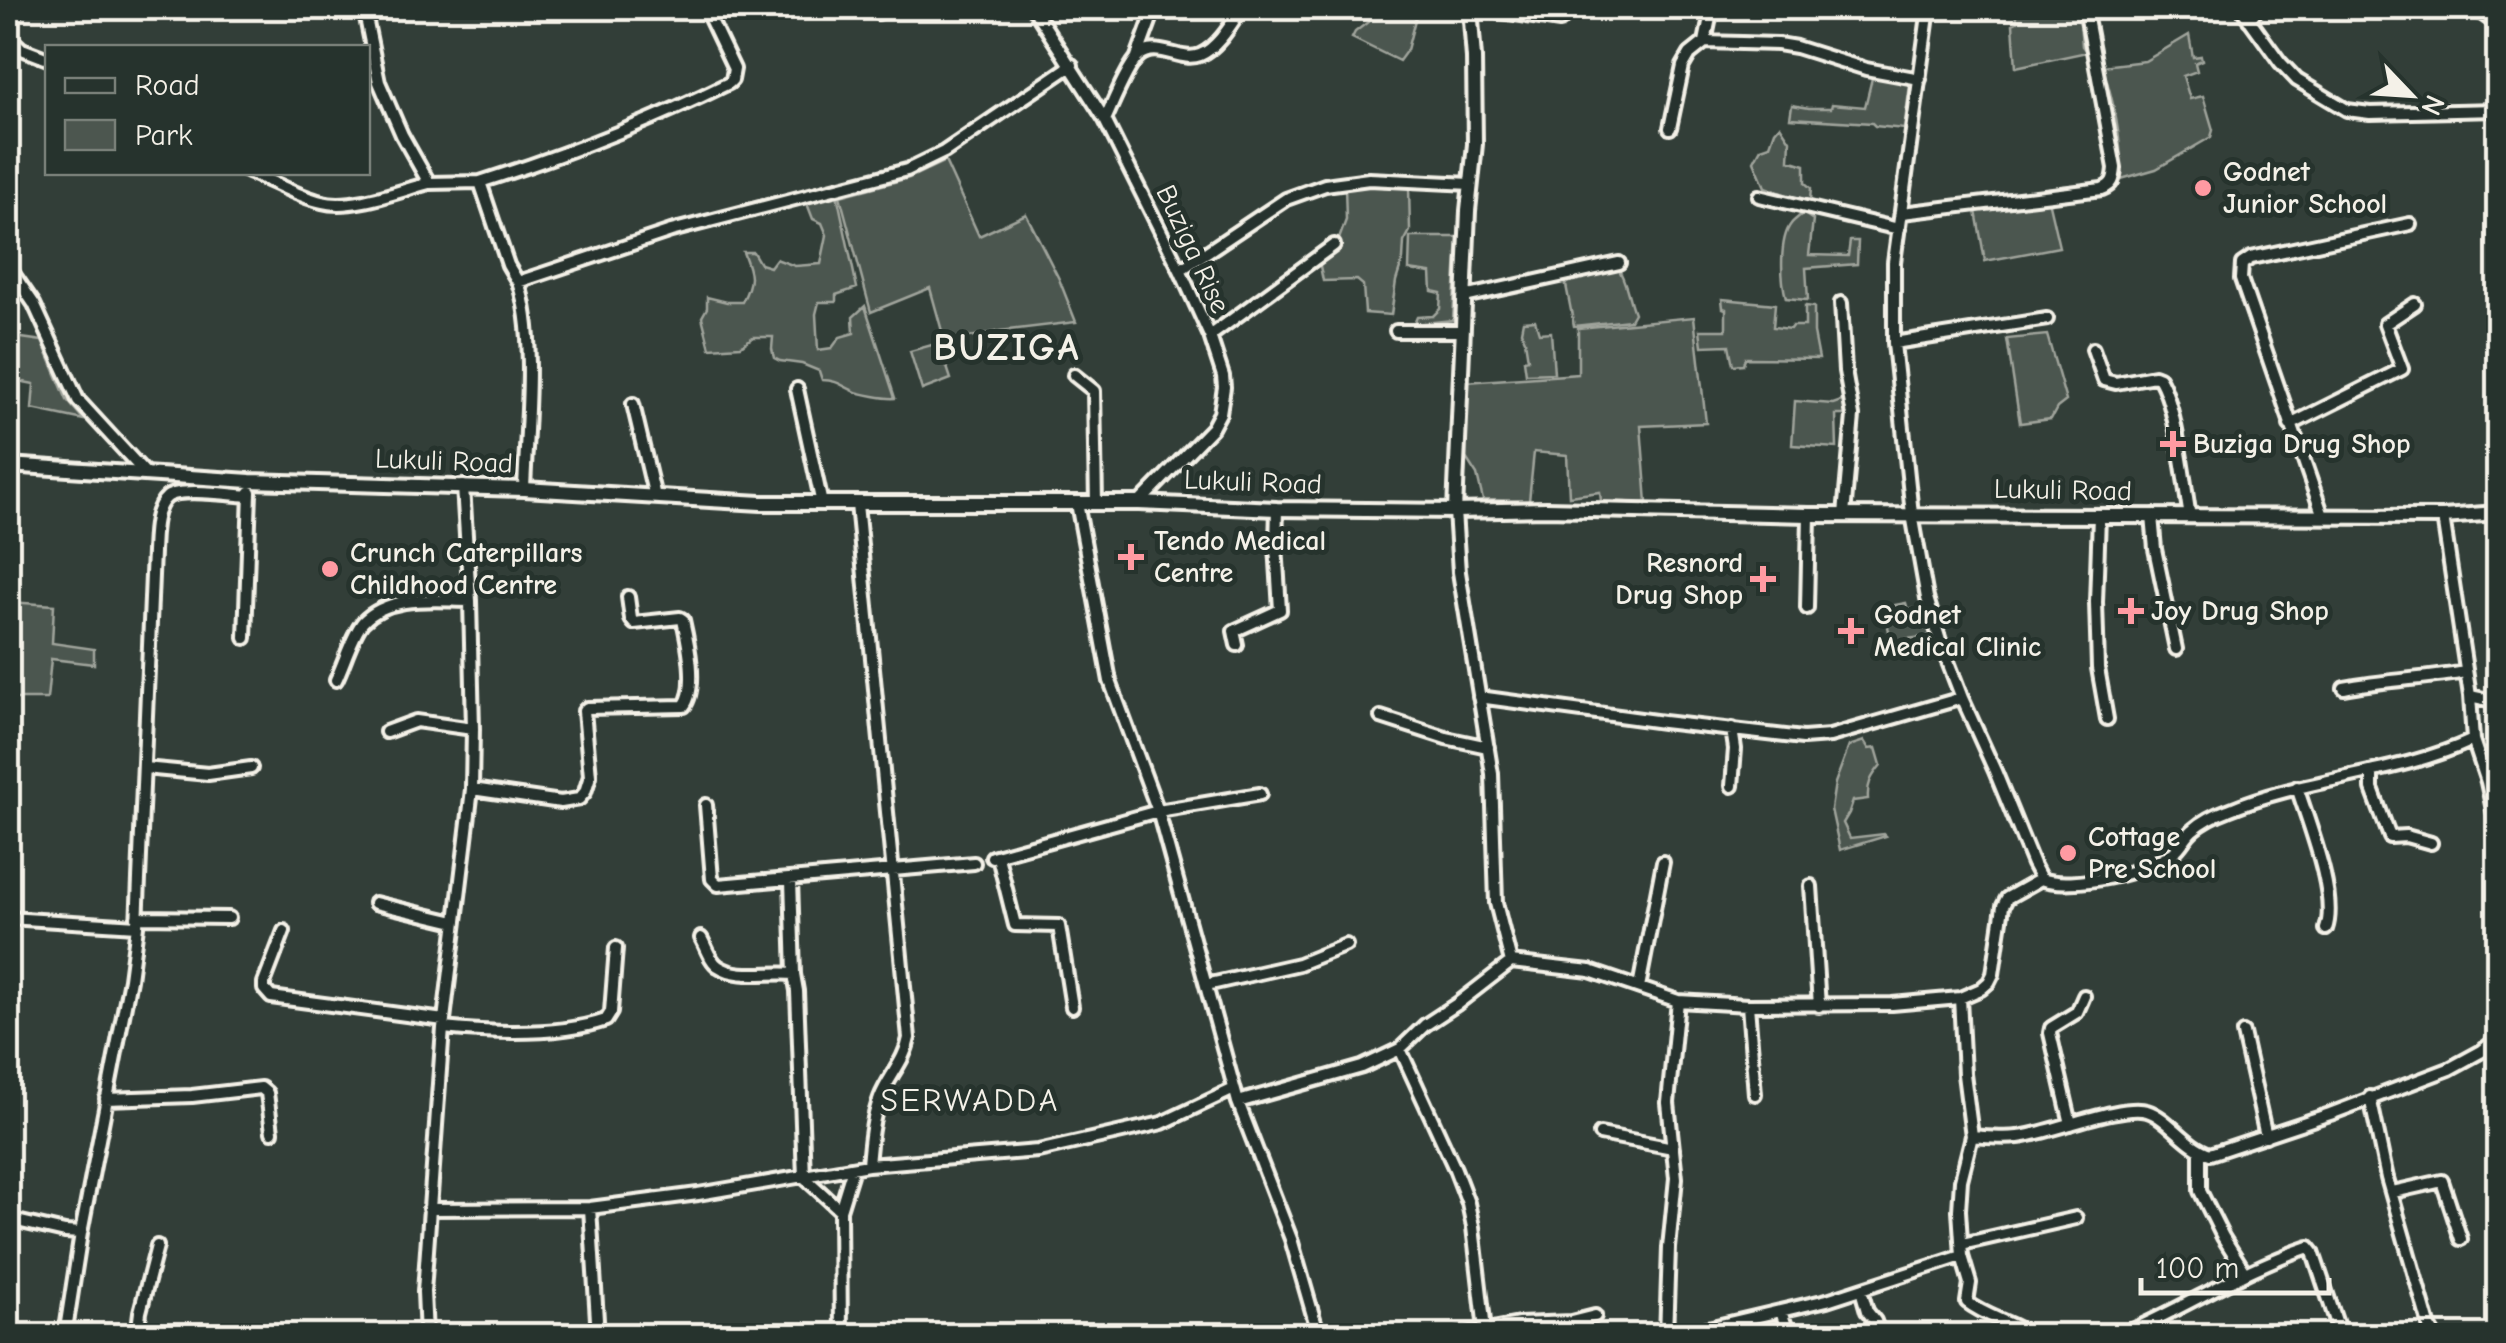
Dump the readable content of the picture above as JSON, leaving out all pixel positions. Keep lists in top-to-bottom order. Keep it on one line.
{"streets":{"street":["Buziga Rise","Lukuli Road"]},"crossings":[["Buziga Rise","Lukuli Road"]],"districts":["BUZIGA","SERWADDA"],"places":{"other":["Godnet Junior School","Crunch Caterpillars Childhood Centre","Cottage Pre School"],"health":["Buziga Drug Shop","Tendo Medical Centre","Resnord Drug Shop","Joy Drug Shop","Godnet Medical Clinic"]},"legend":["Road","Park"],"scale_bar":"100 m","north":"bottom right"}
